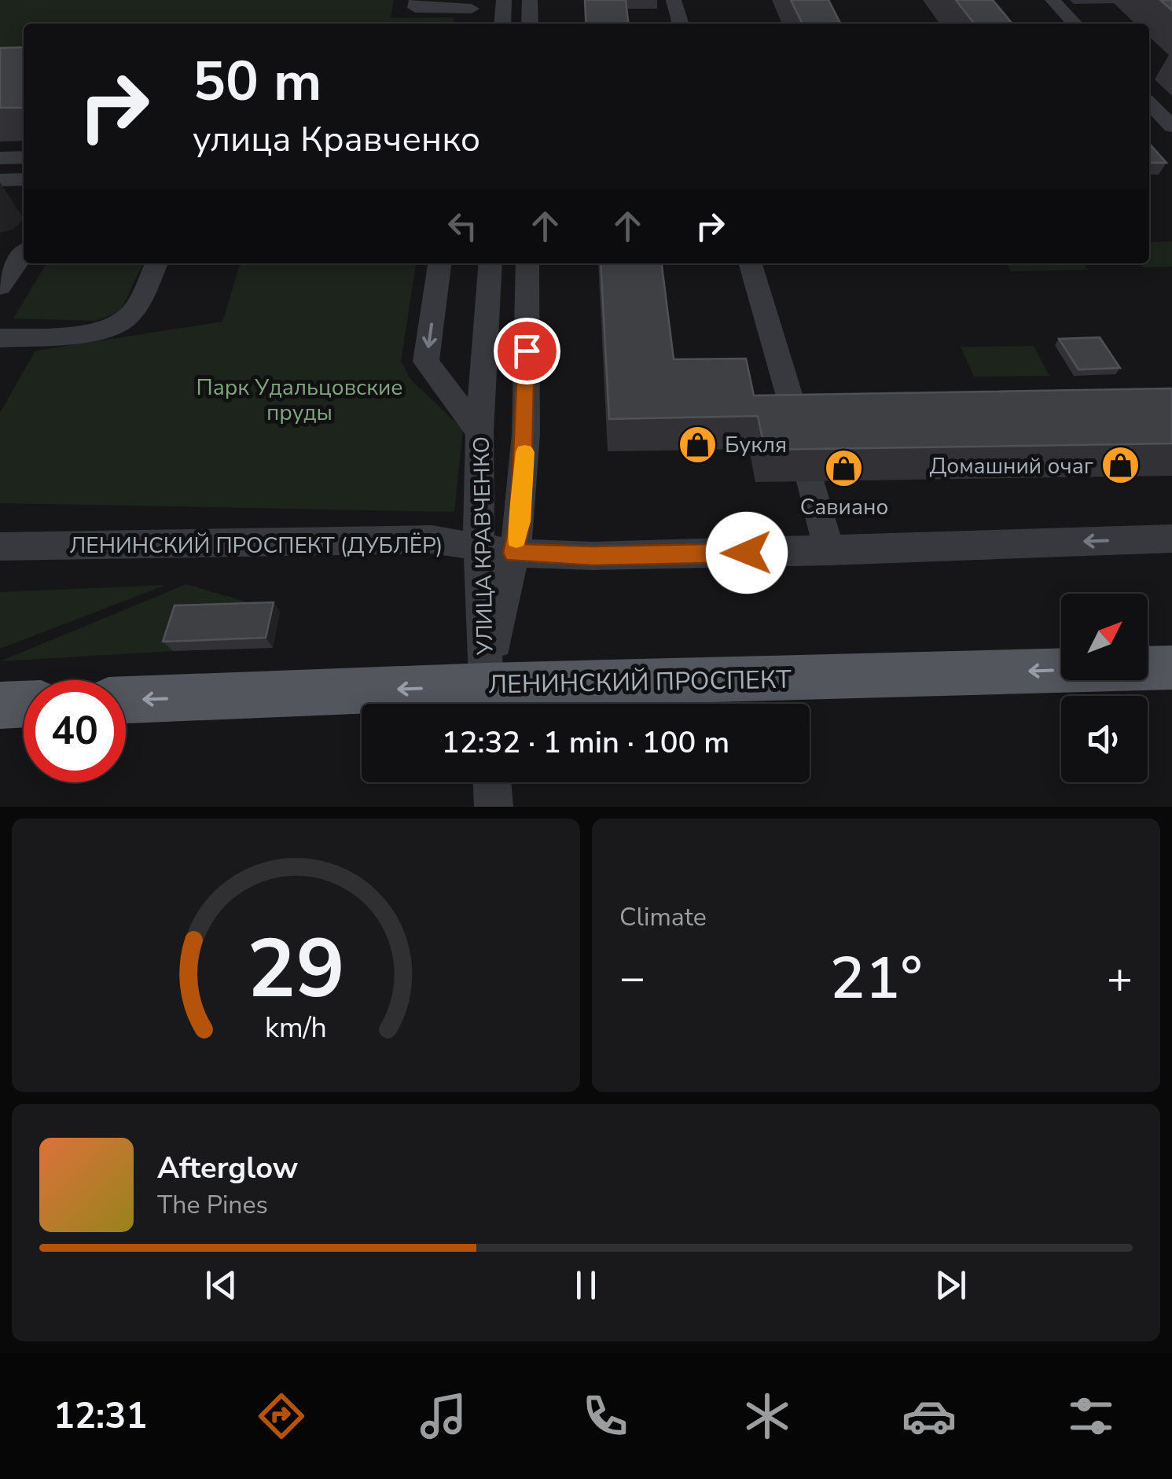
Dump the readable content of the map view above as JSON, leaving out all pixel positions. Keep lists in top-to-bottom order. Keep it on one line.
{"streets":{"main road":["ЛЕНИНСКИЙ ПРОСПЕКТ"],"street":["ЛЕНИНСКИЙ ПРОСПЕКТ (ДУБЛЁР)","УЛИЦА КРАВЧЕНКО"]},"crossings":[["ЛЕНИНСКИЙ ПРОСПЕКТ (ДУБЛЁР)","УЛИЦА КРАВЧЕНКО"],["УЛИЦА КРАВЧЕНКО","ЛЕНИНСКИЙ ПРОСПЕКТ"]],"one_way":["ЛЕНИНСКИЙ ПРОСПЕКТ"],"parks":["Парк Удальцовские пруды"],"places":{"shop":["Букля","Домашний очаг","Савиано"]},"north":"top right","page":{"turn":["50 m","улица Кравченко"],"limit":"40","trip":"12:32 · 1 min · 100 m","tile":"Climate","heat":["−","21°","+"],"song":["Afterglow","The Pines"],"tabs":"12:31","gauge":["29","km/h"]}}
